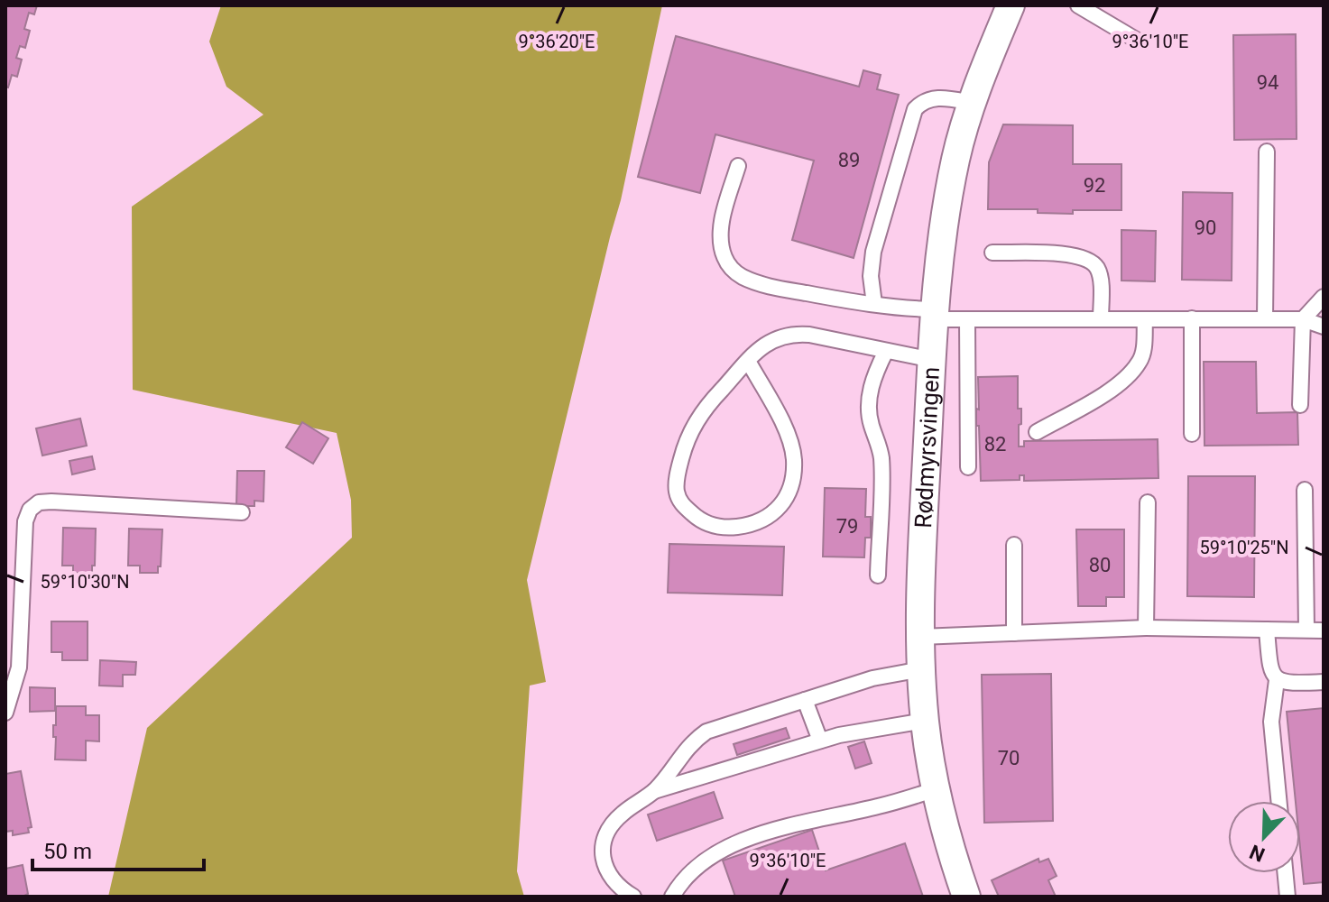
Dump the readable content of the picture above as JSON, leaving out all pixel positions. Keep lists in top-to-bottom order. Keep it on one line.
{"streets":{"street":["Rødmyrsvingen"]},"house_numbers":["94","89","92","90","82","79","80","70"],"scale_bar":"50 m","north":"bottom left","coordinates":["9°36'20\"E","9°36'10\"E","59°10'25\"N","59°10'30\"N"]}
